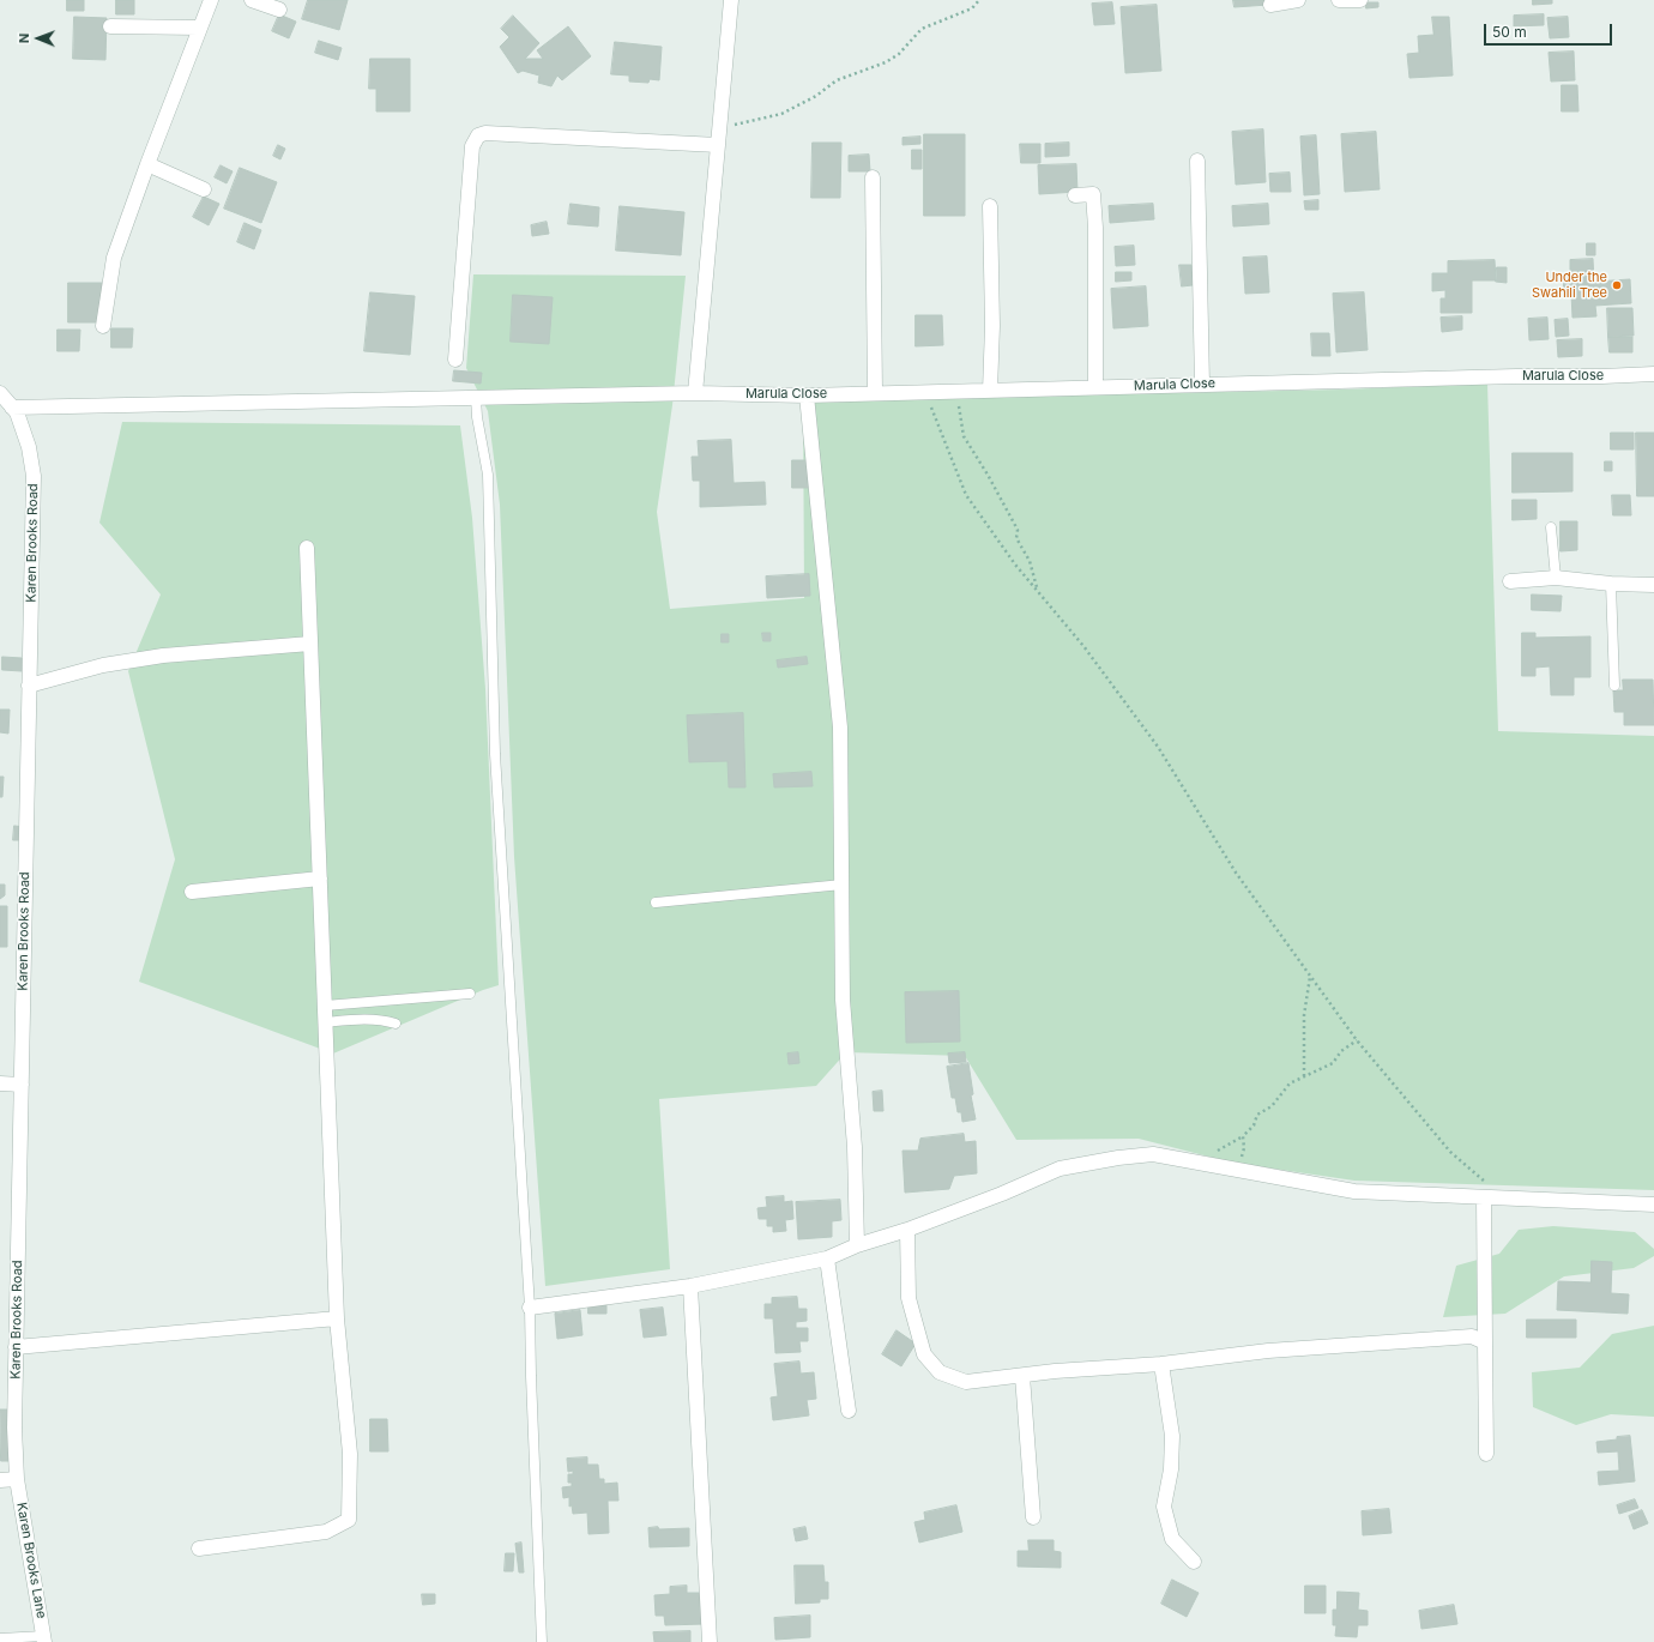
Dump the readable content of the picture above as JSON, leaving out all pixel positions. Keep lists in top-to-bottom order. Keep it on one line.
{"streets":{"street":["Marula Close","Karen Brooks Road","Karen Brooks Lane"]},"crossings":[["Marula Close","Karen Brooks Road"],["Karen Brooks Road","Karen Brooks Lane"]],"places":["Under the Swahili Tree"],"scale_bar":"50 m","north":"left"}
